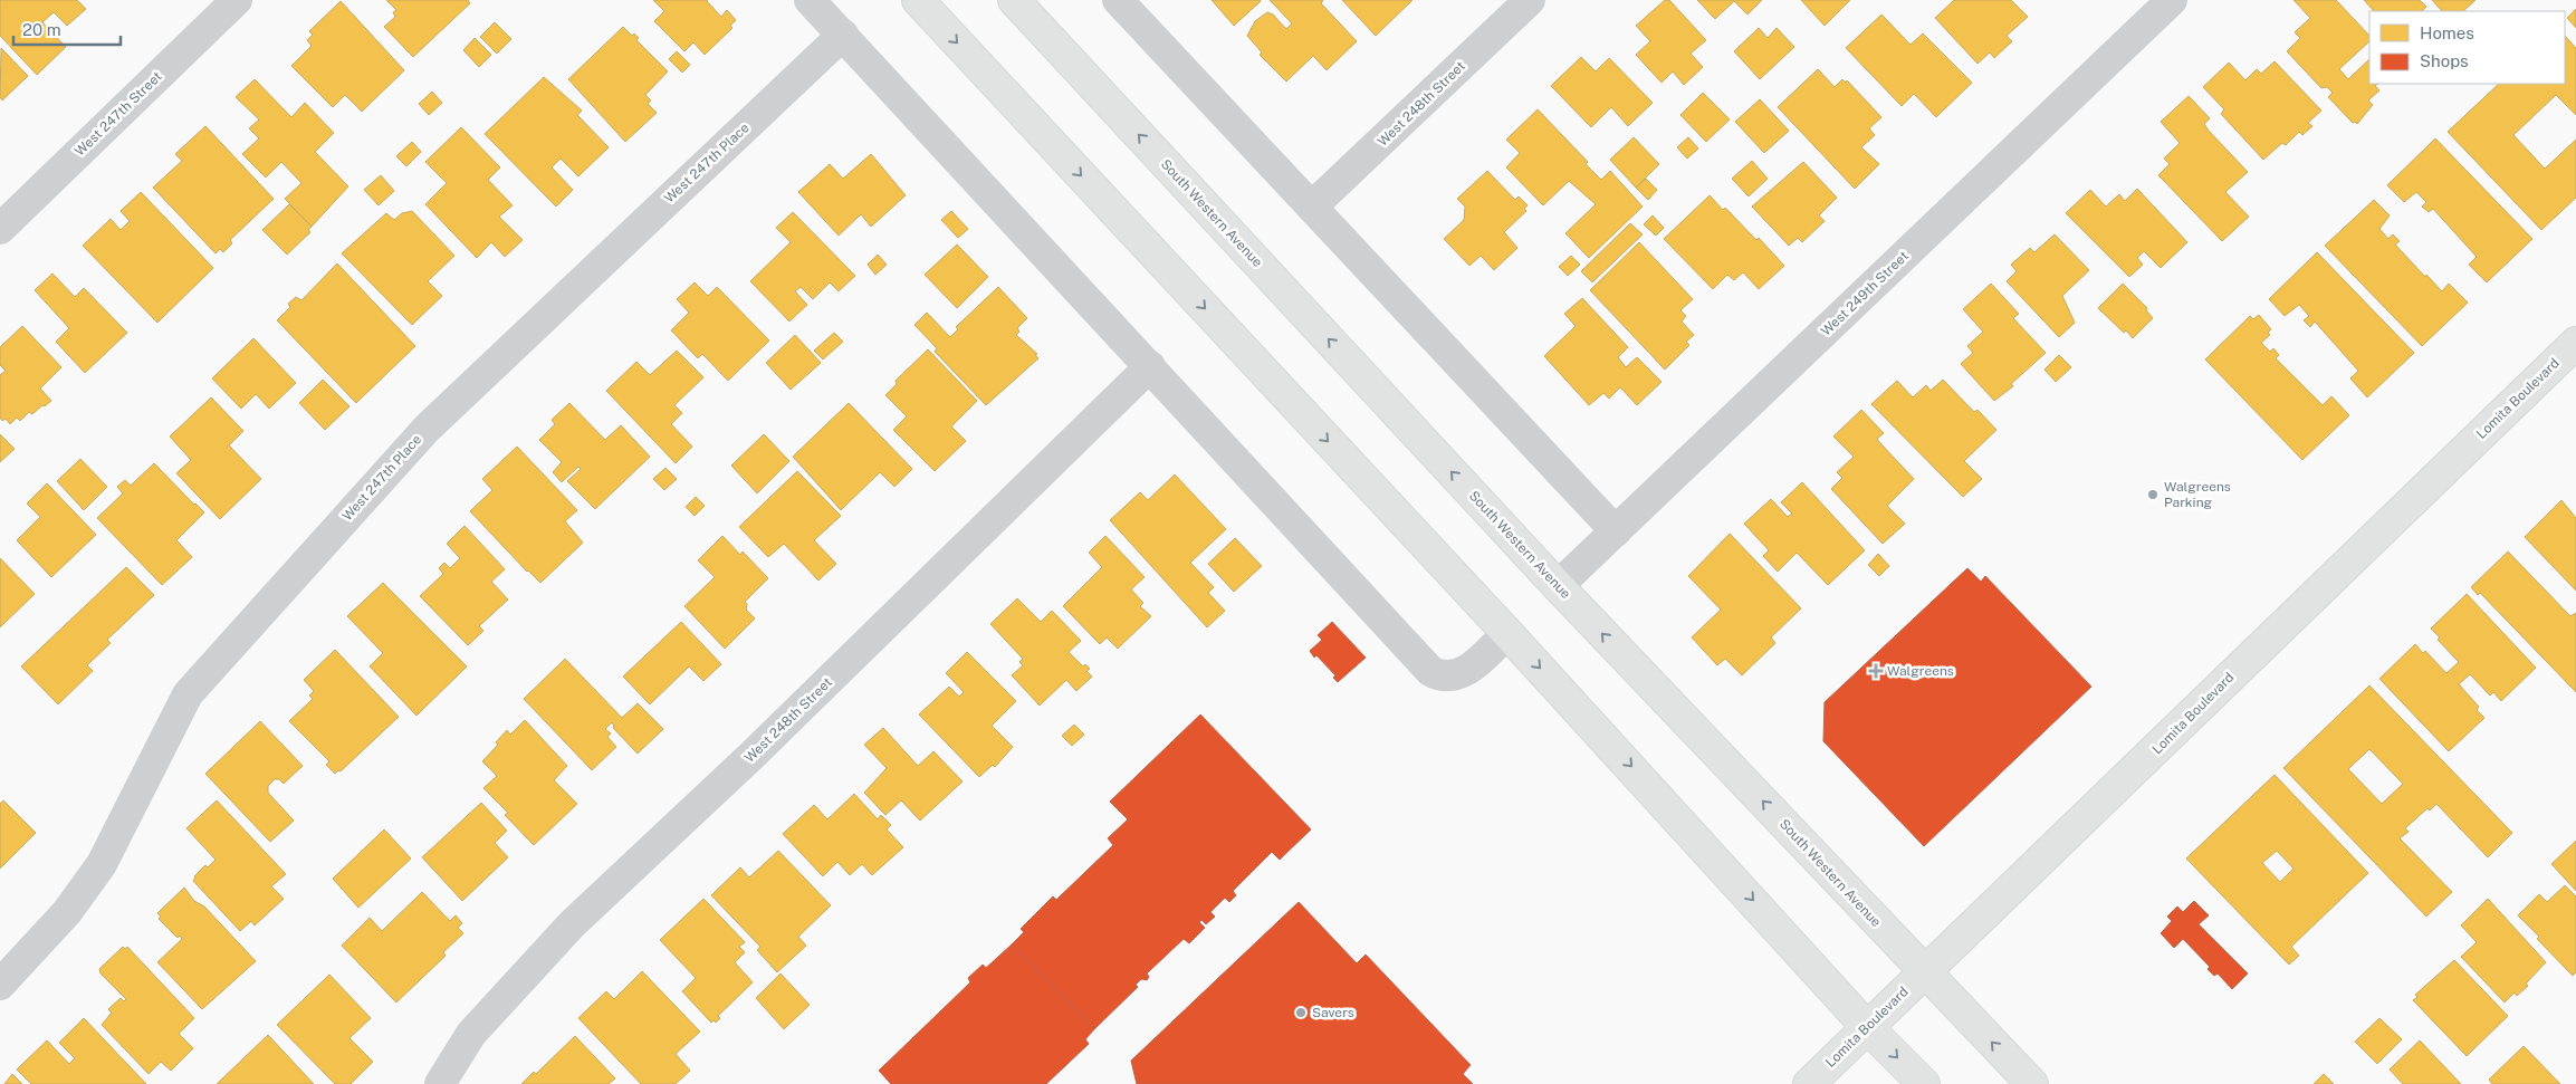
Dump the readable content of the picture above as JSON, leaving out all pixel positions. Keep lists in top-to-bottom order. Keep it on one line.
{"streets":{"main road":["South Western Avenue","Lomita Boulevard"],"street":["West 248th Street","West 247th Street","West 247th Place","West 249th Street"]},"crossings":[["South Western Avenue","West 249th Street"],["South Western Avenue","Lomita Boulevard"]],"places":{"other":["Walgreens Parking","Savers"],"health":["Walgreens"]},"legend":["Homes","Shops"],"scale_bar":"20 m"}
